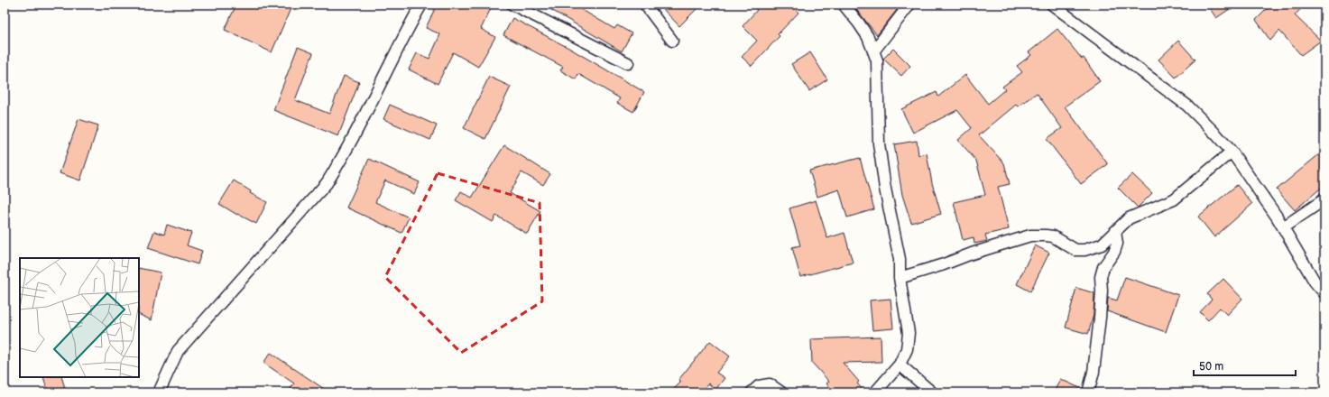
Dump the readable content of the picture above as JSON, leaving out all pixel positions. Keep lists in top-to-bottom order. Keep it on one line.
{"scale_bar":"50 m"}
